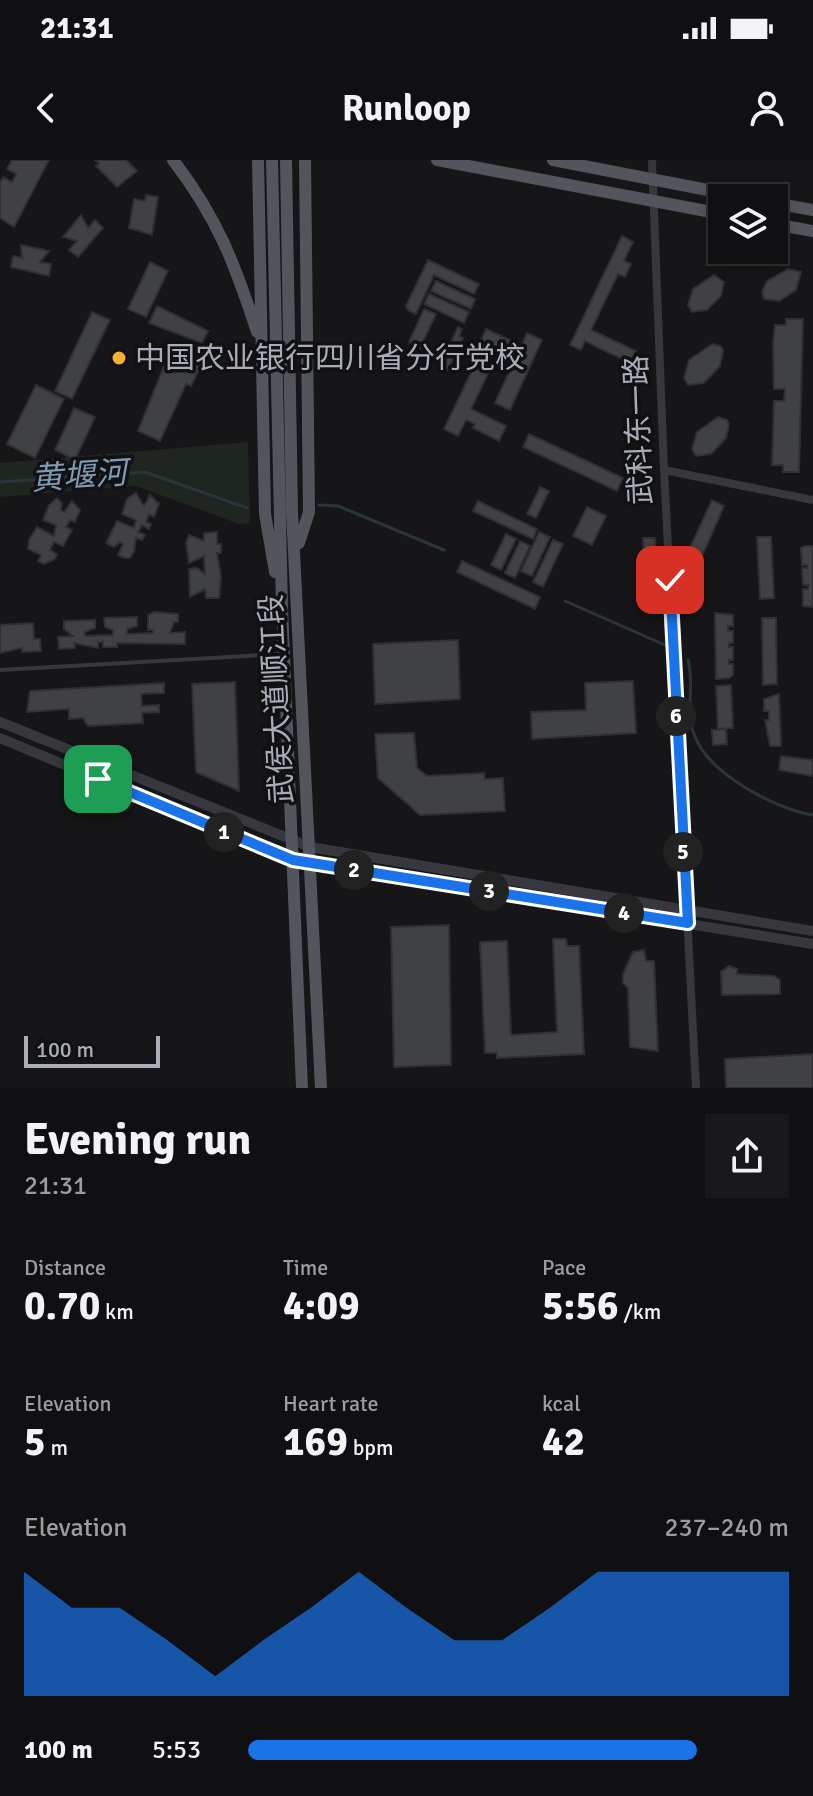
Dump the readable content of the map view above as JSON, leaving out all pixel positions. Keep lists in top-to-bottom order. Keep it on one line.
{"streets":{"main road":["武侯大道顺江段"],"street":["武科东一路"]},"water":["黄堰河"],"places":["中国农业银行四川省分行党校"],"scale_bar":"100 m","page":{"status":"21:31","header":"Runloop","pins":["6","1","5","2","3","4"],"scale":"100 m","heading":["Evening run","21:31"],"stats":[["Distance","0.70 km"],["Time","4:09"],["Pace","5:56 /km"],["Elevation","5 m"],["Heart rate","169 bpm"],["kcal","42"]],"chart":["Elevation","237–240 m"],"list":[{"name":"100 m","note":"5:53"}]}}
